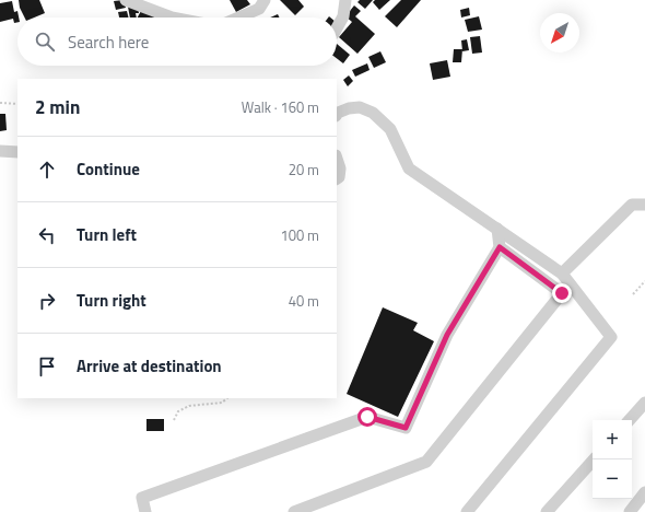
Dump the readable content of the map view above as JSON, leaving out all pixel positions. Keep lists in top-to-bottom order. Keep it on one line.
{"north":"bottom left","page":{"search":"Search here","heading":["2 min","Walk · 160 m"],"list":[["Continue","20 m"],["Turn left","100 m"],["Turn right","40 m"],"Arrive at destination"],"map_buttons":["+","−"]}}
